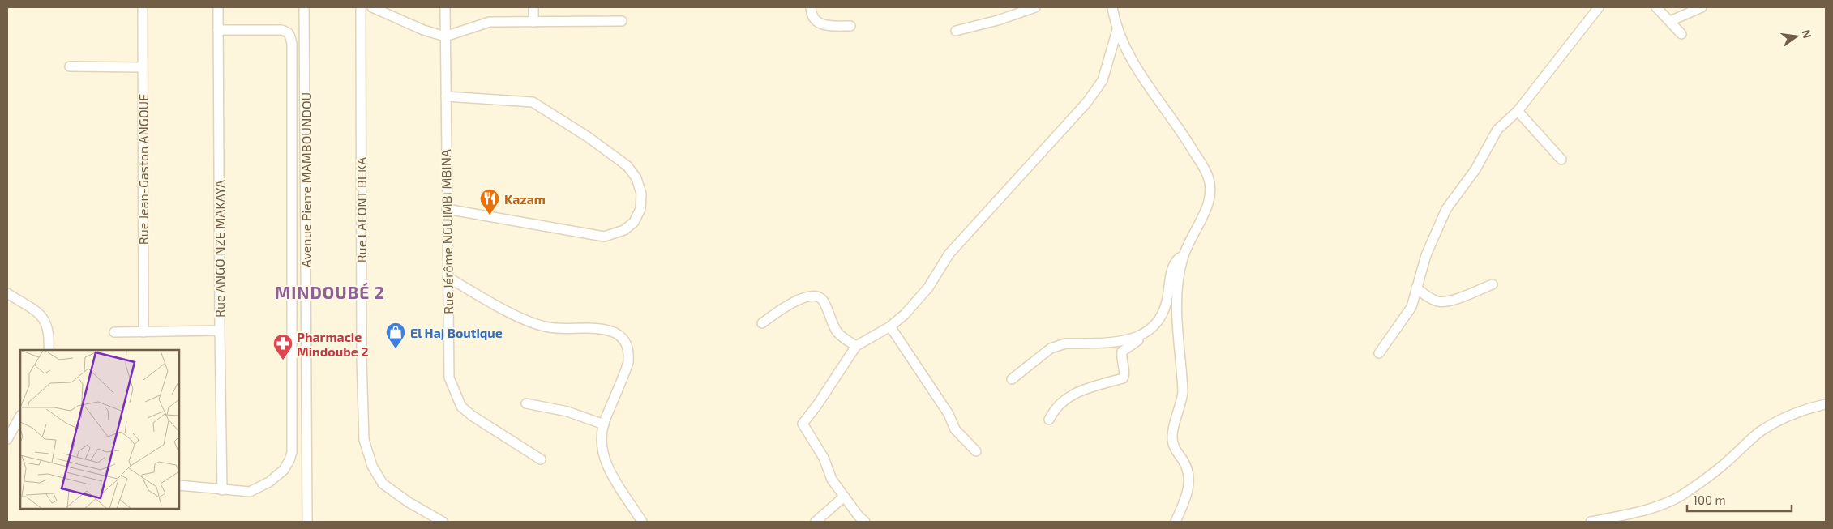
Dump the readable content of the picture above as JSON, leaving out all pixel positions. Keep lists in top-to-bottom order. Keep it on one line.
{"streets":{"street":["Rue Jean-Gaston ANGOUE","Avenue Pierre MAMBOUNDOU","Rue LAFONT BEKA","Rue Jérôme NGUIMBI MBINA","Rue ANGO NZE MAKAYA"]},"districts":["MINDOUBÉ 2"],"places":{"restaurant":["Kazam"],"shop":["El Haj Boutique"],"pharmacy":["Pharmacie Mindoube 2"]},"scale_bar":"100 m","north":"right"}
